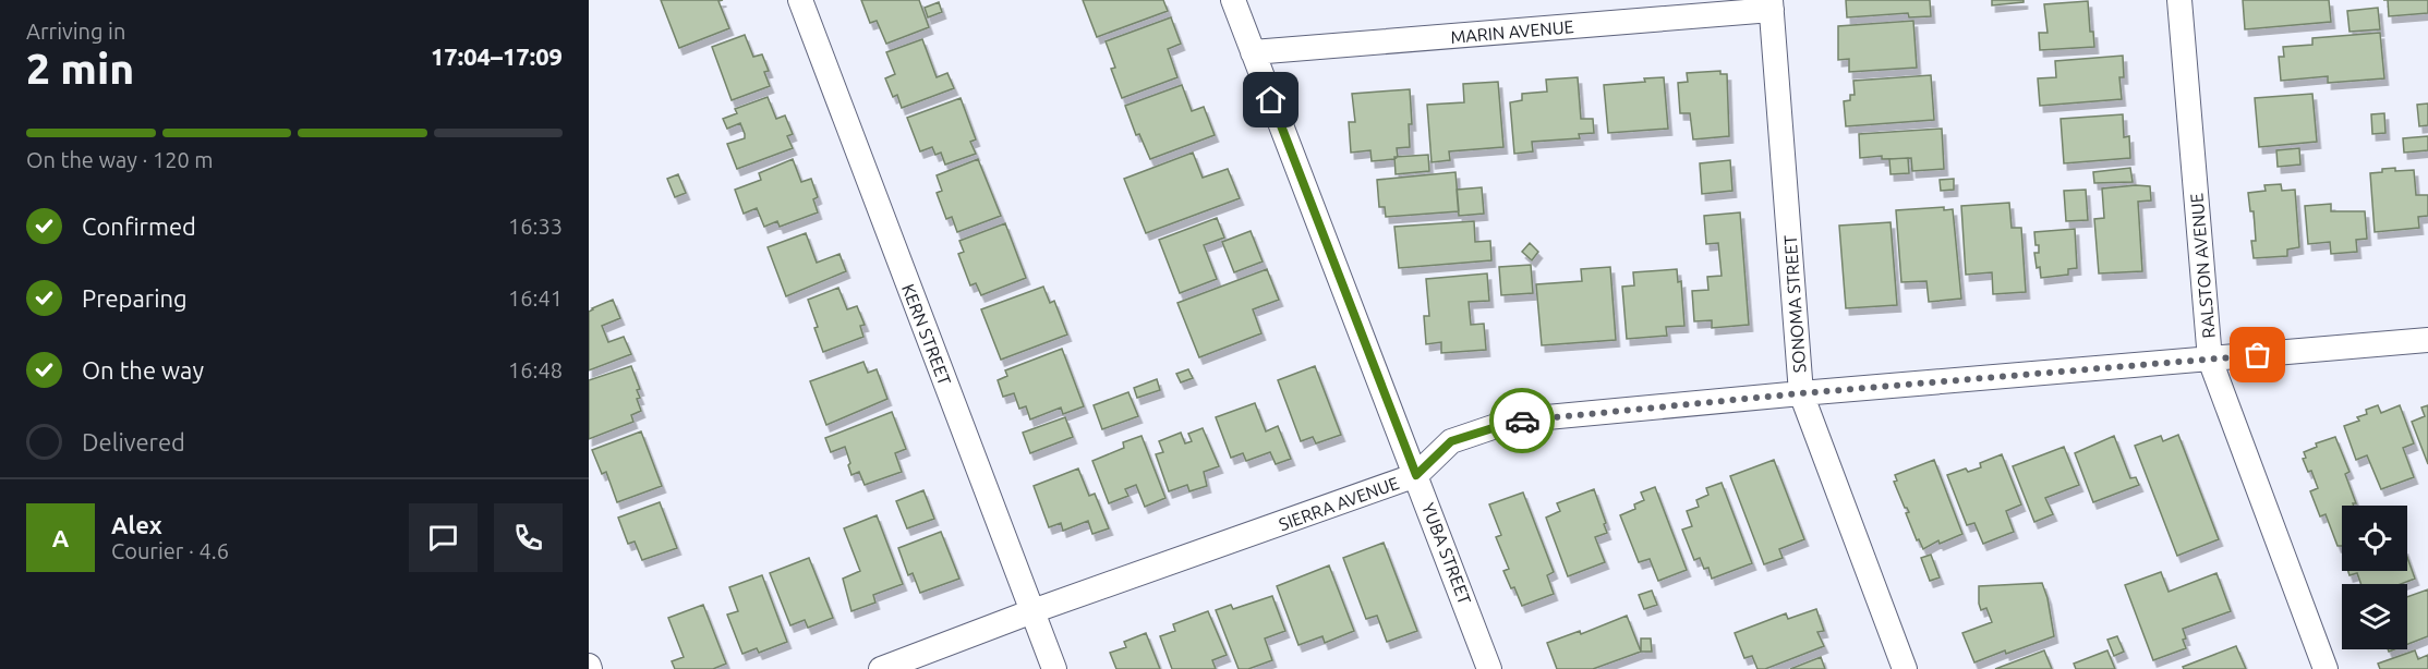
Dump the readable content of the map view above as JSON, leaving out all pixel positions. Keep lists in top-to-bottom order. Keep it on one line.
{"streets":{"street":["MARIN AVENUE","RALSTON AVENUE","SONOMA STREET","KERN STREET","SIERRA AVENUE","YUBA STREET"]},"crossings":[["MARIN AVENUE","SONOMA STREET"],["MARIN AVENUE","YUBA STREET"],["RALSTON AVENUE","SIERRA AVENUE"],["SONOMA STREET","SIERRA AVENUE"],["KERN STREET","SIERRA AVENUE"],["SIERRA AVENUE","YUBA STREET"]],"page":{"heading":["2 min","Arriving in","17:04–17:09"],"panel":["Alex","Courier · 4.6"],"bar":"On the way · 120 m","list":[["Confirmed","16:33"],["Preparing","16:41"],["On the way","16:48"],"Delivered"],"round":"A"}}
